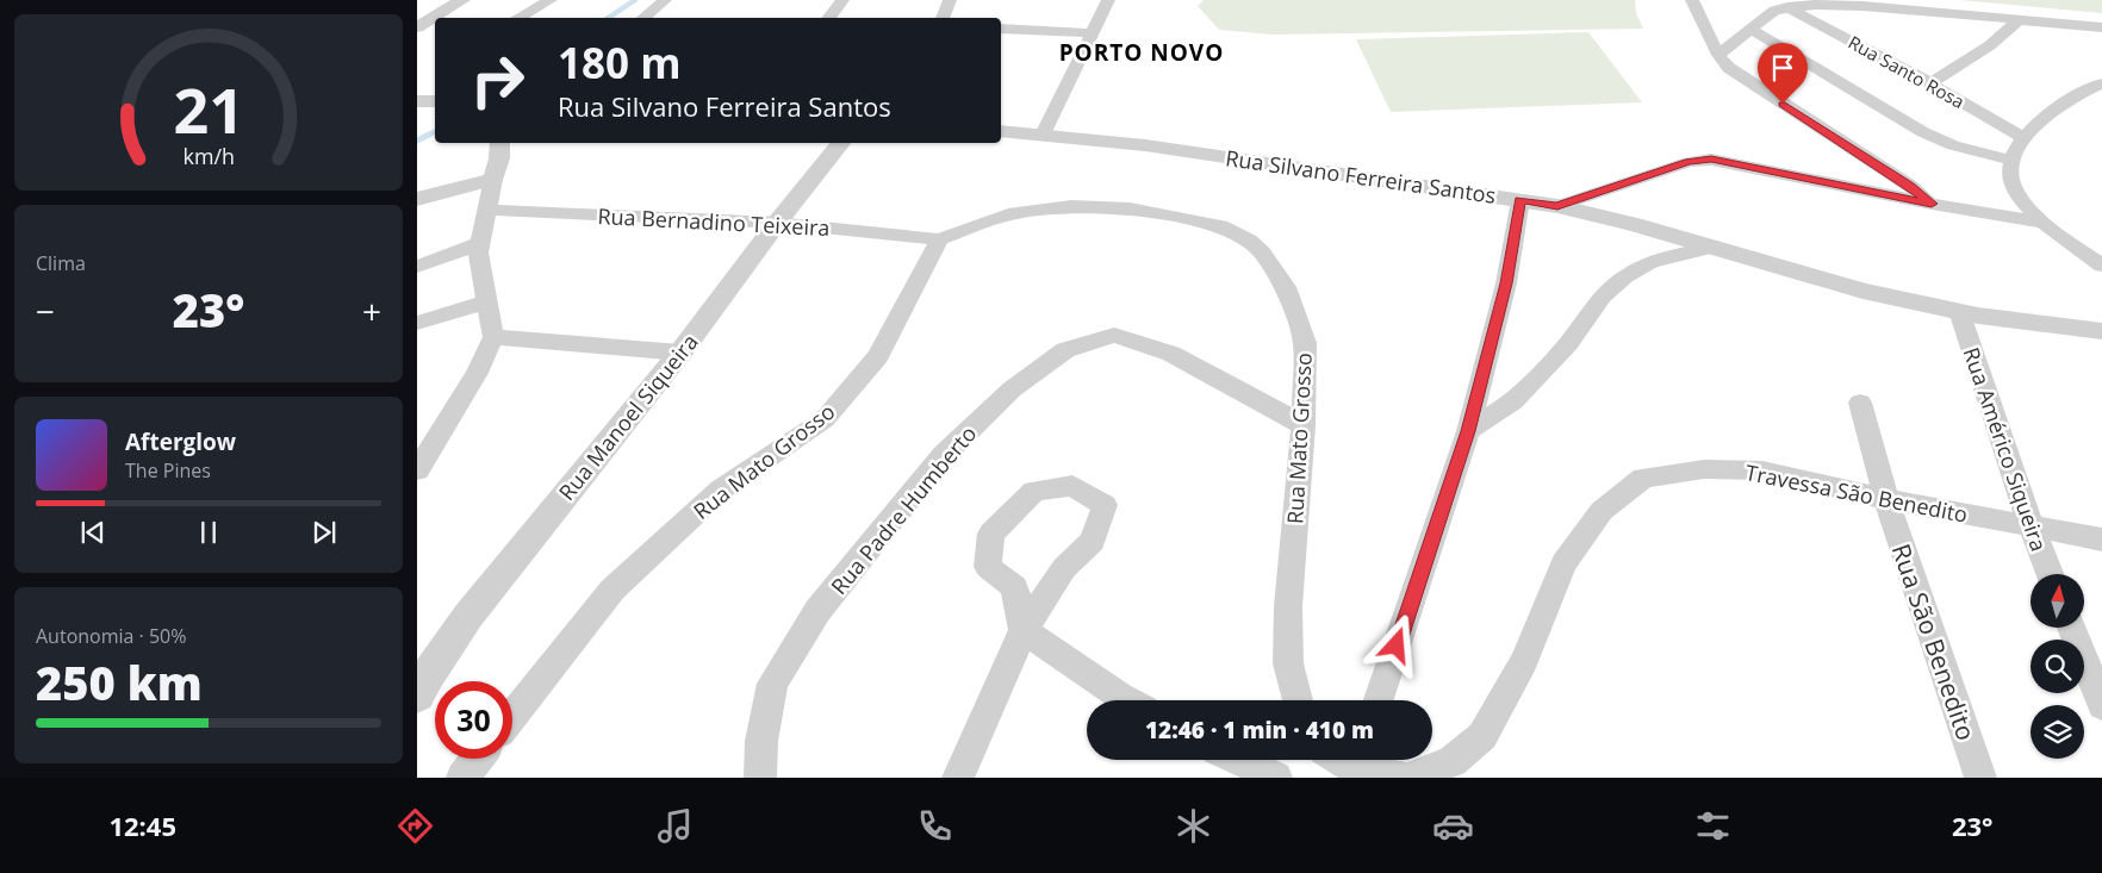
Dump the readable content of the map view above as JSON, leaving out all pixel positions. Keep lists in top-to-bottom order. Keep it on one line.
{"streets":{"street":["Rua Santo Rosa","Rua Silvano Ferreira Santos","Rua Bernadino Teixeira","Rua Manoel Siqueira","Rua Mato Grosso","Rua Américo Siqueira","Travessa São Benedito","Rua Padre Humberto","Rua São Benedito"]},"crossings":[["Rua Silvano Ferreira Santos","Rua Américo Siqueira"],["Rua Bernadino Teixeira","Rua Manoel Siqueira"],["Rua Bernadino Teixeira","Rua Mato Grosso"],["Rua Mato Grosso","Rua Padre Humberto"],["Rua Américo Siqueira","Travessa São Benedito"],["Travessa São Benedito","Rua São Benedito"]],"districts":["PORTO NOVO"],"north":"top","page":{"turn":["180 m","Rua Silvano Ferreira Santos"],"tile":["Clima",["Autonomia · 50%","250 km"]],"heat":["−","23°","+"],"song":["Afterglow","The Pines"],"limit":"30","trip":"12:46 · 1 min · 410 m","tabs":["12:45","23°"],"gauge":["21","km/h"]}}
